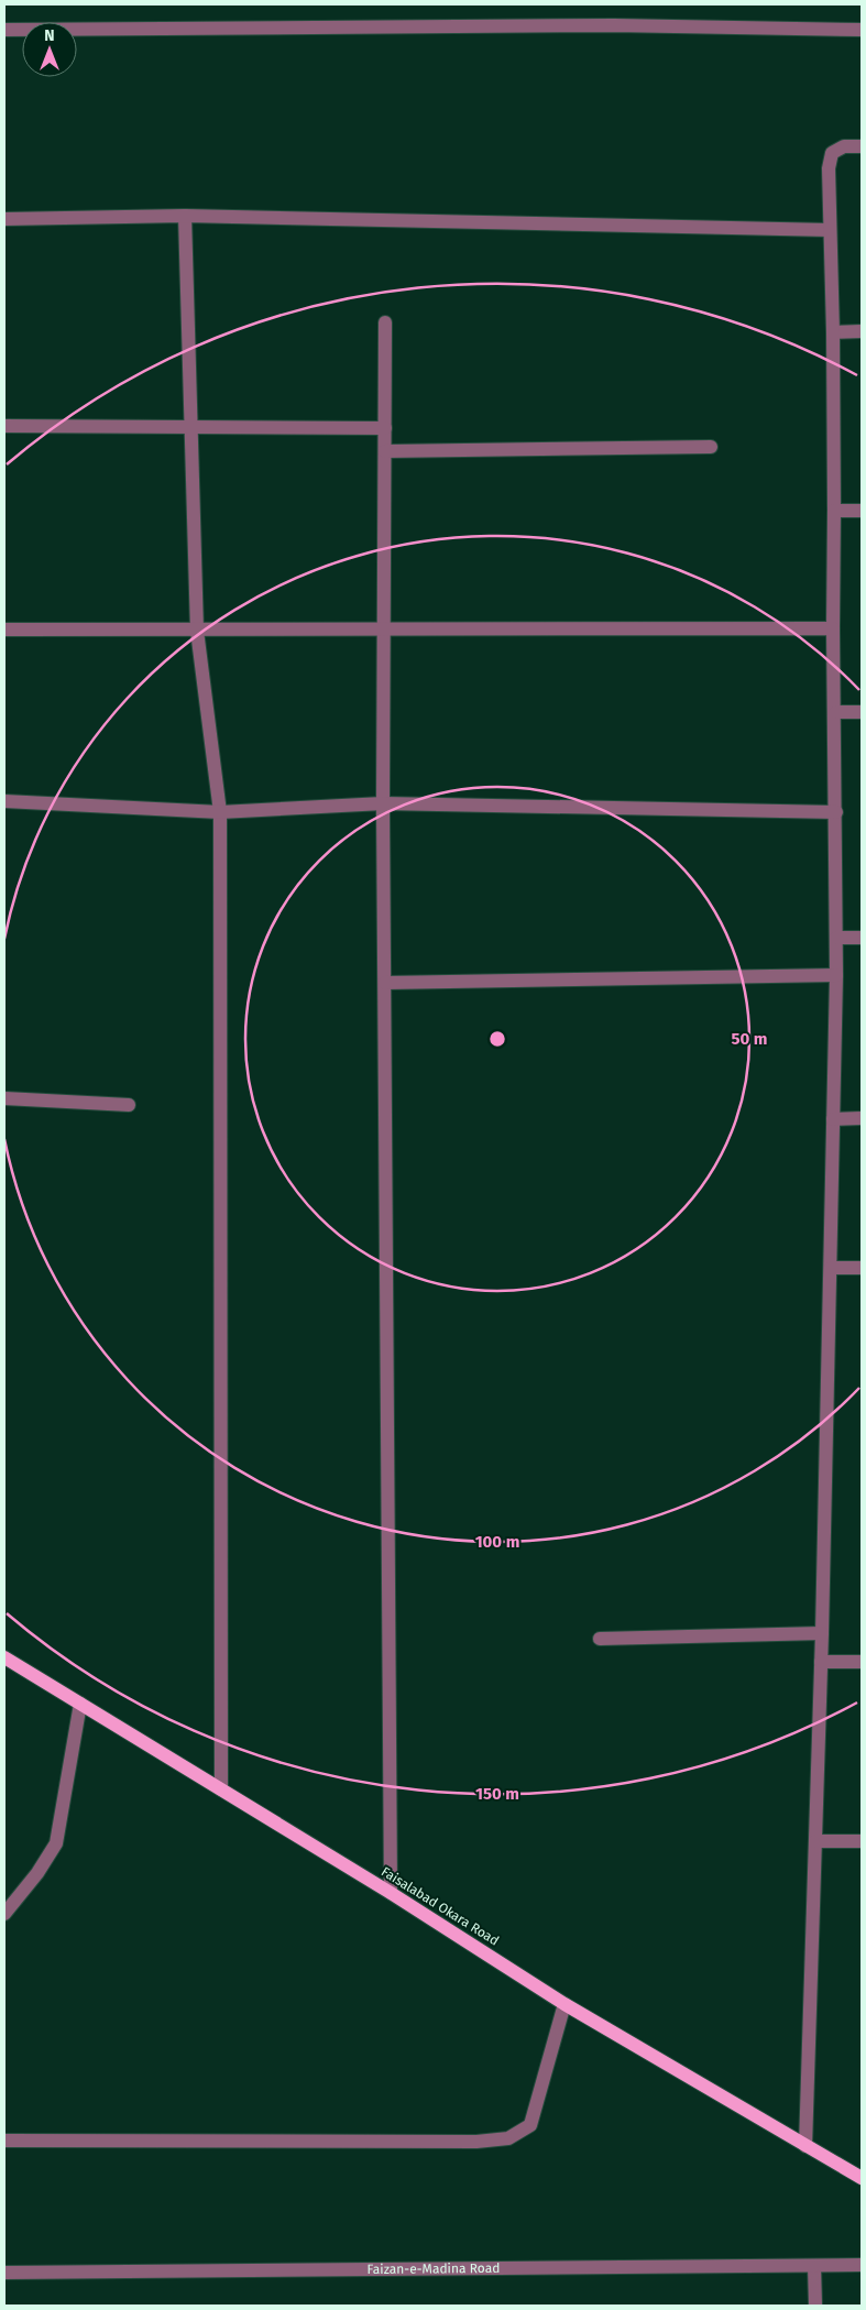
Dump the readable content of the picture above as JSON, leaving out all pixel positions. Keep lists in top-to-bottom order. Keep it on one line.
{"streets":{"main road":["Faisalabad Okara Road"],"street":["Faizan-e-Madina Road"]},"north":"top","rings":["50 m","100 m","150 m"]}
